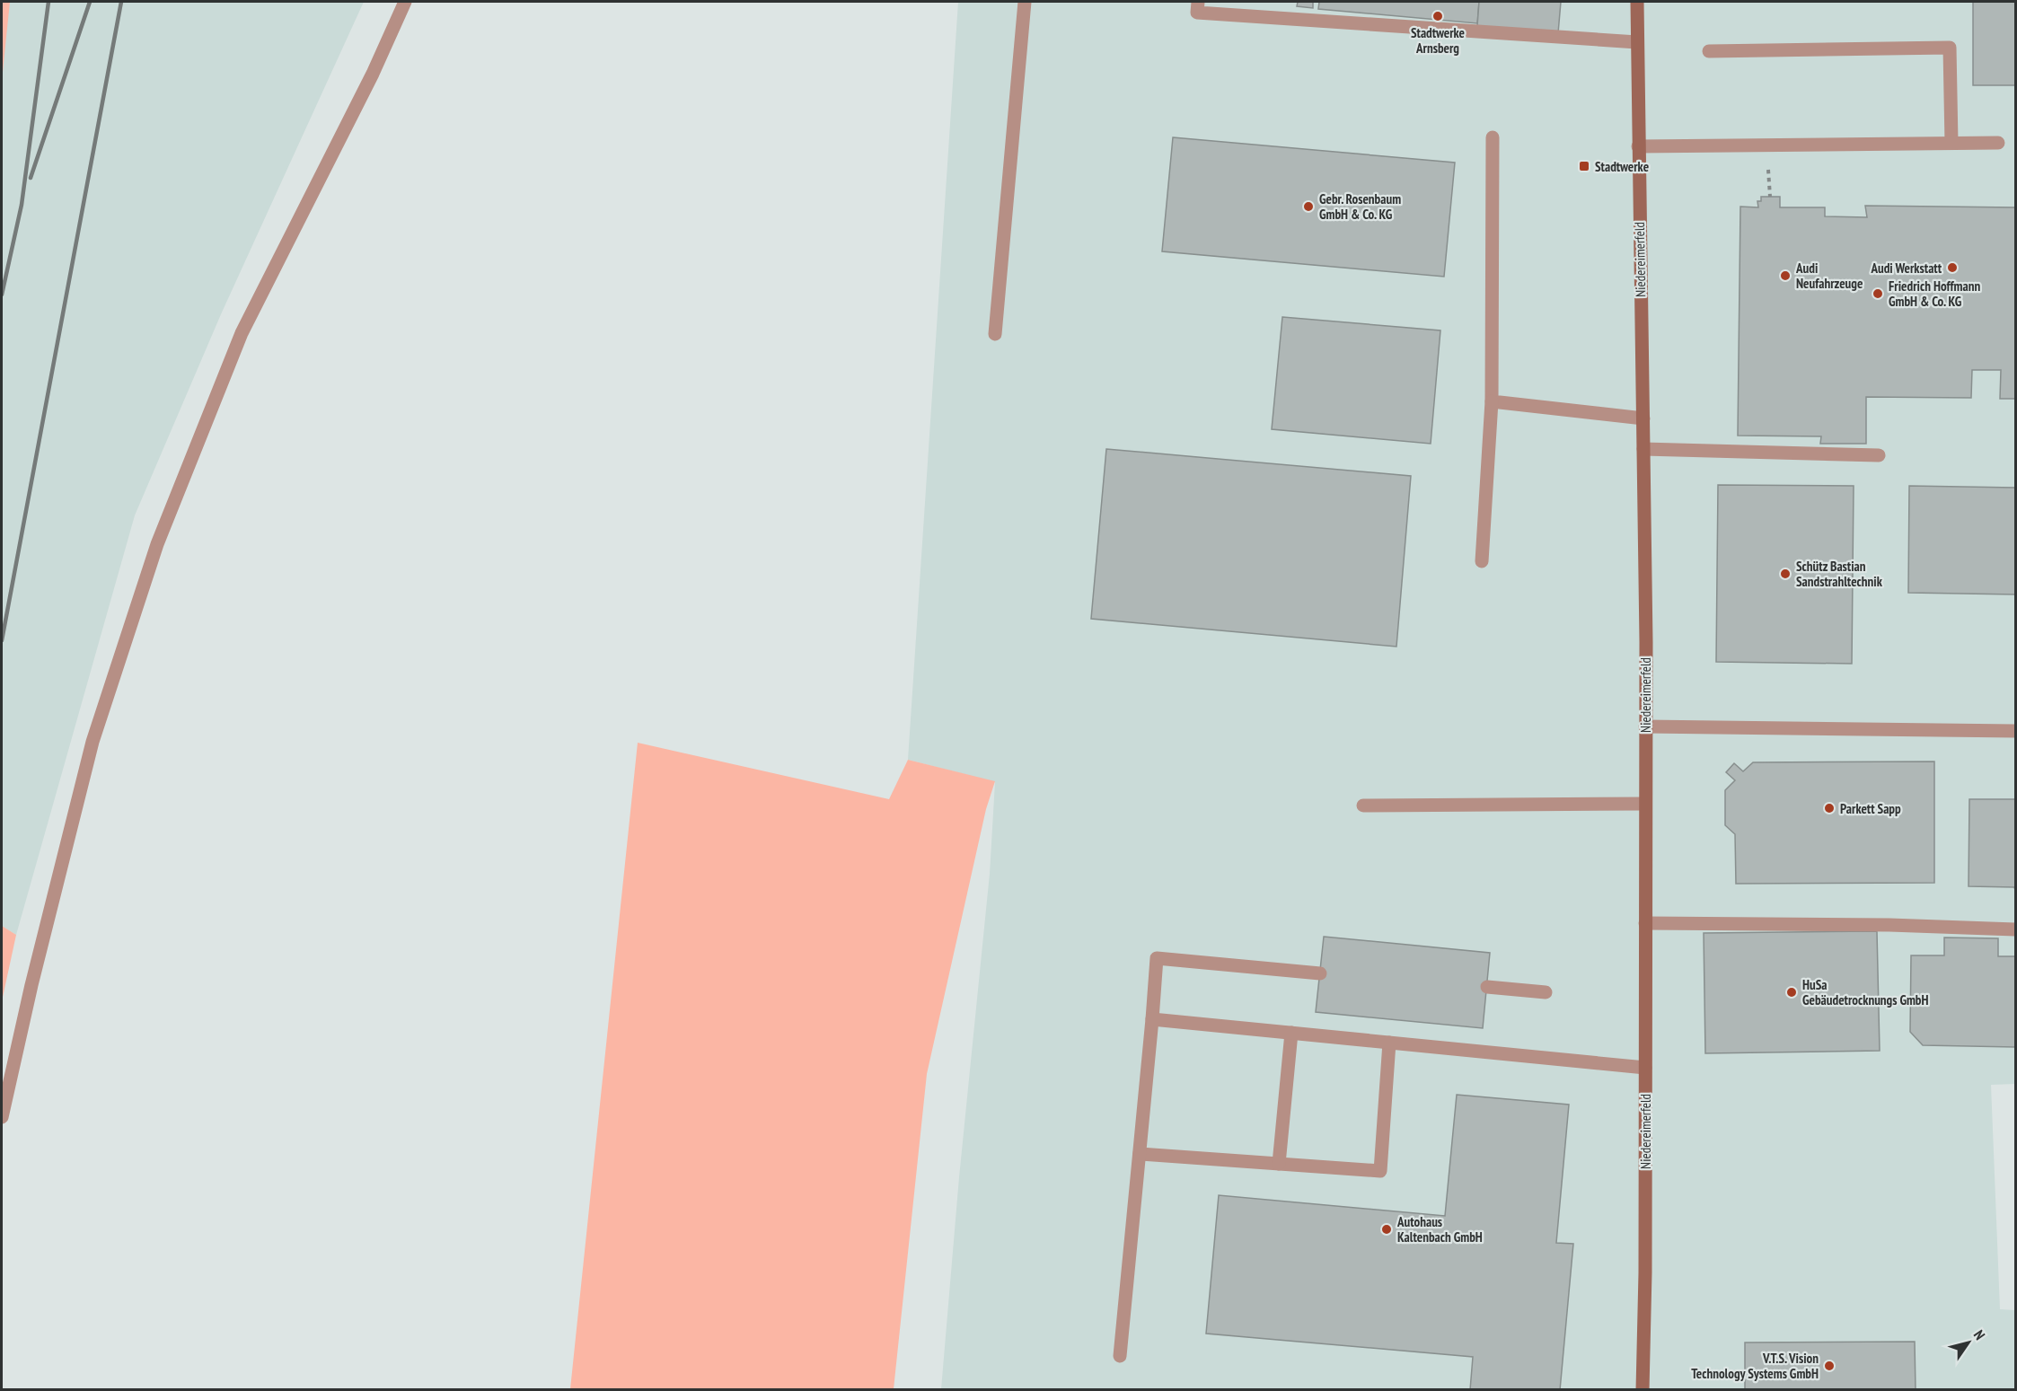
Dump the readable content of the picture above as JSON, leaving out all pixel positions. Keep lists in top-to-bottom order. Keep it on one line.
{"streets":{"street":["Niedereimerfeld"]},"places":{"other":["Stadtwerke Arnsberg","Gebr. Rosenbaum GmbH & Co. KG","Audi Werkstatt","Audi Neufahrzeuge","Friedrich Hoffmann GmbH & Co. KG","Schütz Bastian Sandstrahltechnik","Parkett Sapp","HuSa Gebäudetrocknungs GmbH","Autohaus Kaltenbach GmbH","V.T.S. Vision Technology Systems GmbH"],"transit":["Stadtwerke"]},"north":"top right"}
